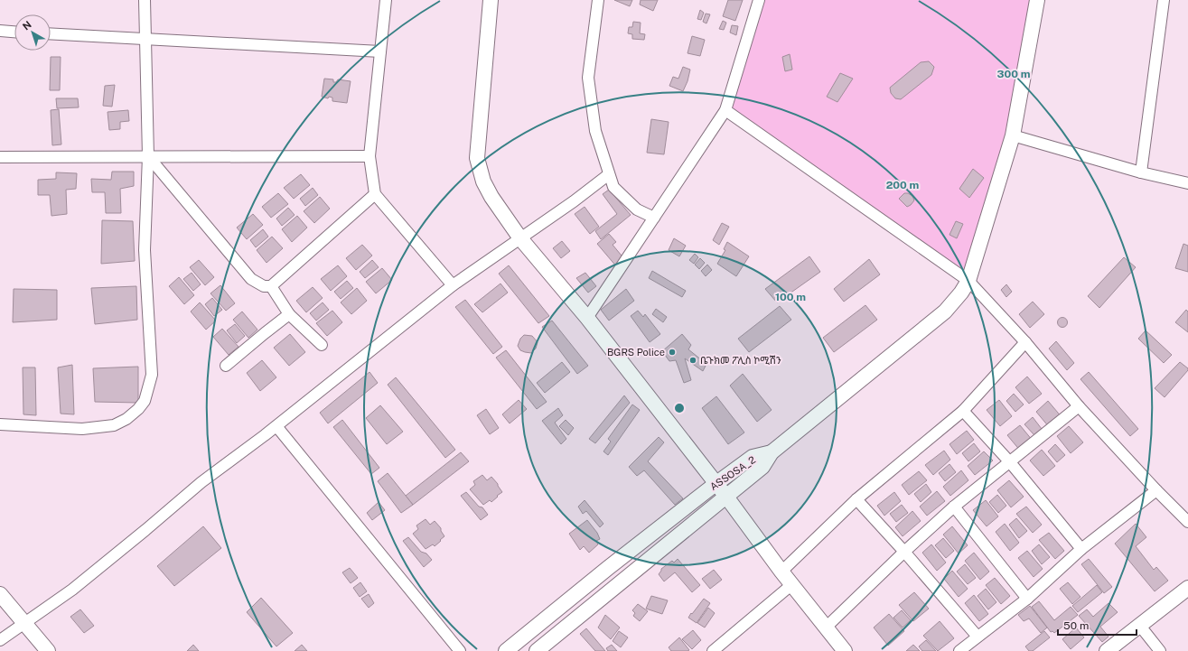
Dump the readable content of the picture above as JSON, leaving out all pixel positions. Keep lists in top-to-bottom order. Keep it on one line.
{"streets":{"street":["ASSOSA_2"]},"places":["BGRS Police","ቤጉክመ ፖሊስ ኮሚሽን"],"scale_bar":"50 m","north":"top left","rings":["300 m","200 m","100 m"]}
